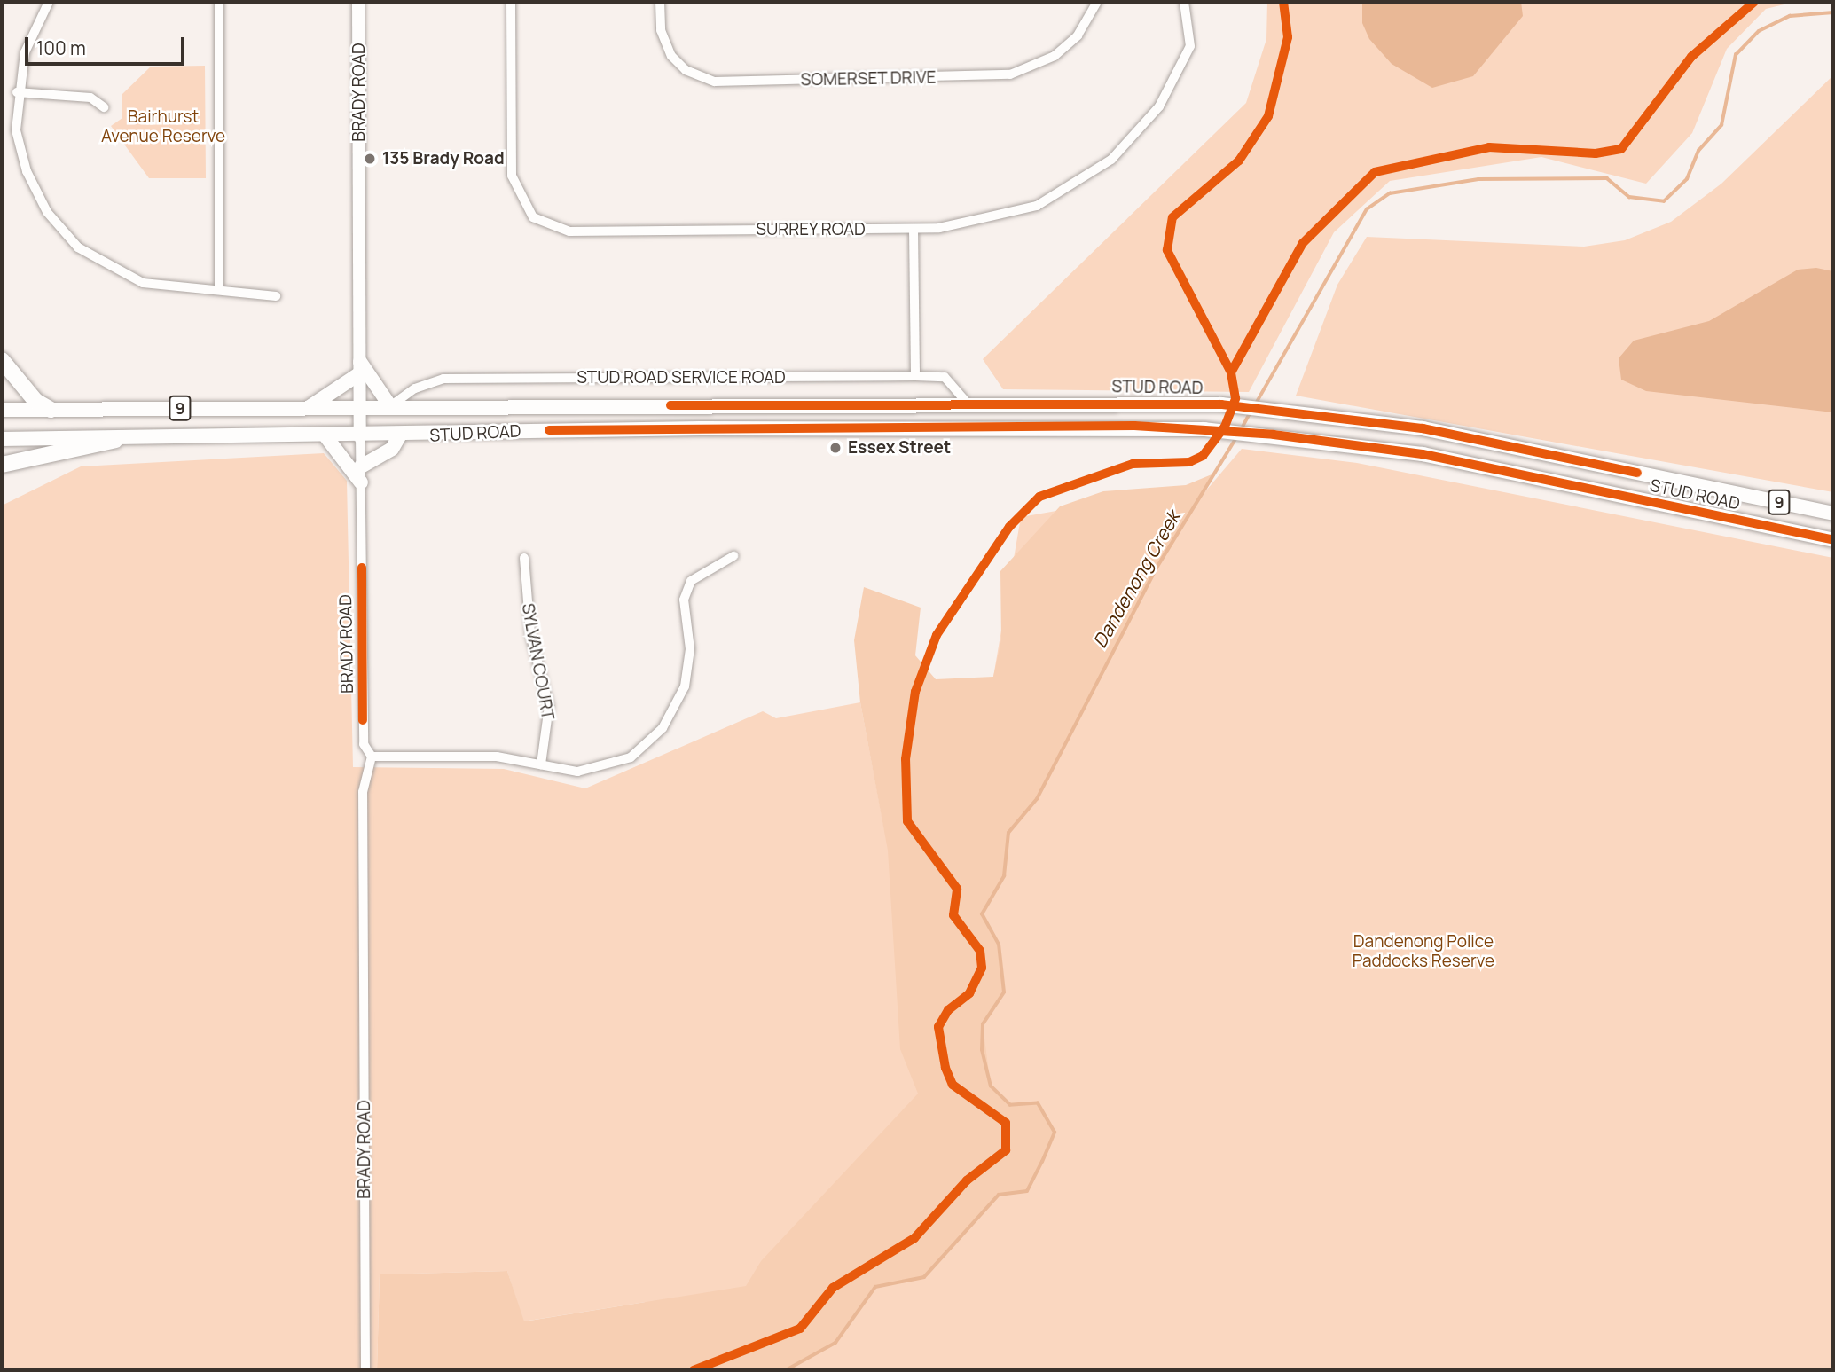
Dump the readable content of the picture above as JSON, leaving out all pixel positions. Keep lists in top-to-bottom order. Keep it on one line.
{"streets":{"highway":["STUD ROAD","9"],"main road":["BRADY ROAD"],"street":["SOMERSET DRIVE","SURREY ROAD","STUD ROAD SERVICE ROAD","SYLVAN COURT"]},"crossings":[["BRADY ROAD","STUD ROAD"],["STUD ROAD SERVICE ROAD","STUD ROAD"]],"water":["Dandenong Creek"],"parks":["Bairhurst Avenue Reserve","Dandenong Police Paddocks Reserve"],"places":["135 Brady Road","Essex Street"],"scale_bar":"100 m"}
